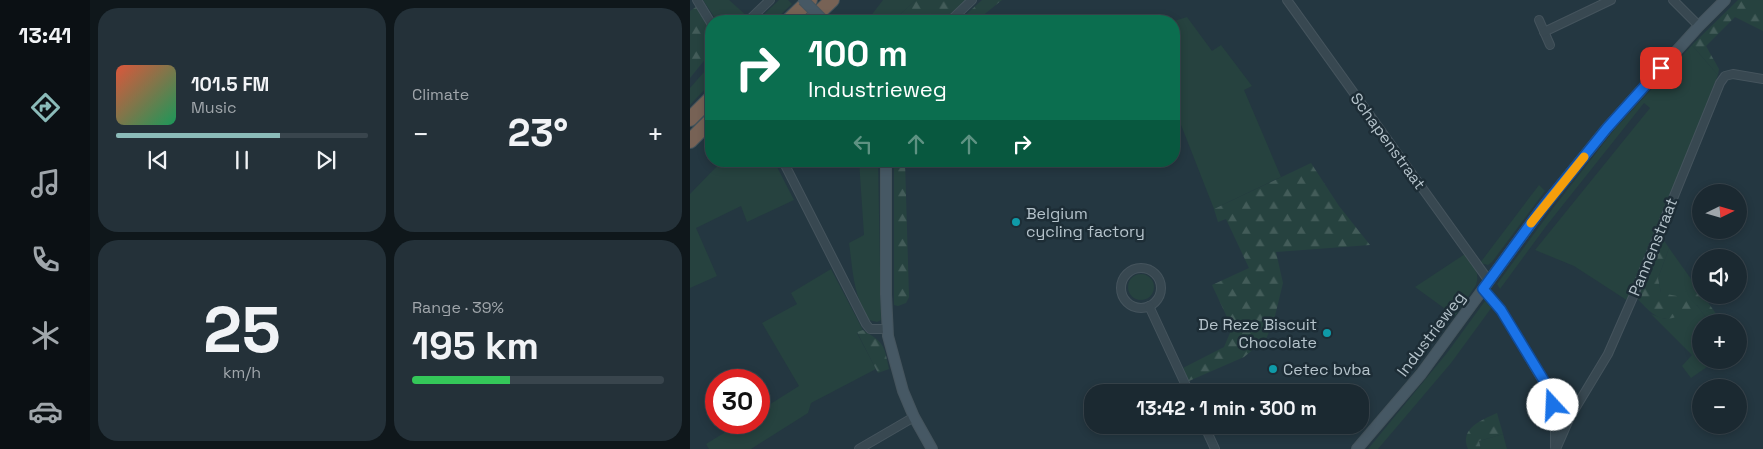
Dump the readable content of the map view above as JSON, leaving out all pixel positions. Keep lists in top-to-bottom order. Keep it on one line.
{"streets":{"main road":["Industrieweg"],"street":["Schapenstraat","Pannenstraat"]},"crossings":[["Schapenstraat","Pannenstraat"],["Schapenstraat","Industrieweg"]],"places":["Belgium cycling factory","De Reze Biscuit Chocolate","Cetec bvba"],"north":"right","page":{"tabs":"13:41","tile":["Climate",["25","km/h"],["Range · 39%","195 km"]],"turn":["100 m","Industrieweg"],"song":["101.5 FM","Music"],"heat":["−","23°","+"],"map_buttons":["+","−"],"limit":"30","trip":"13:42 · 1 min · 300 m"}}
